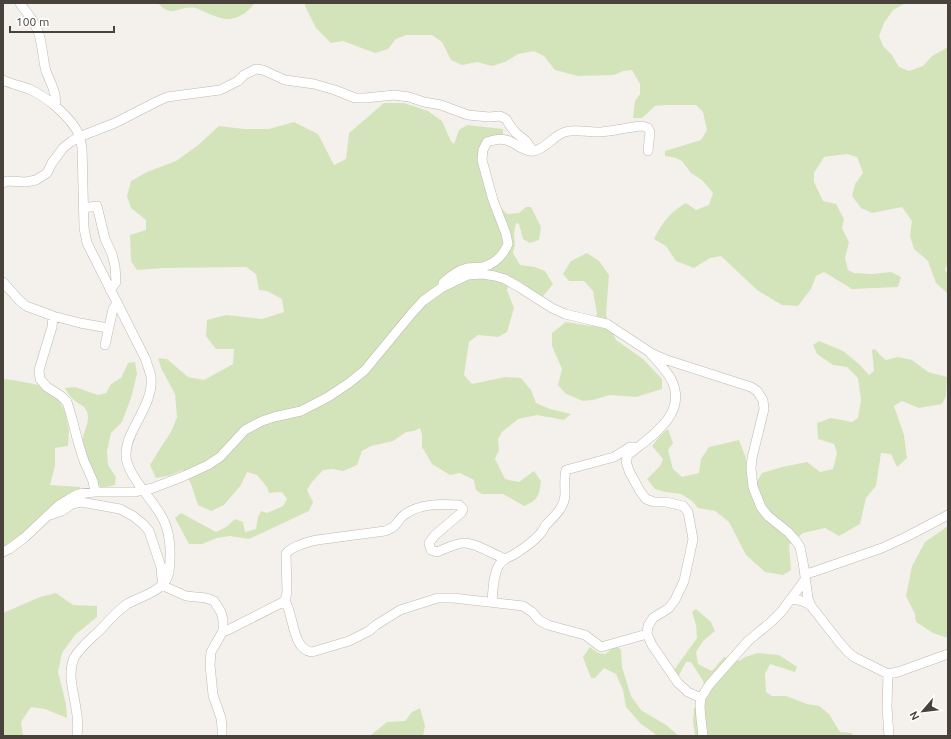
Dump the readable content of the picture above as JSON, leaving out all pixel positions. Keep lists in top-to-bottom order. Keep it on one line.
{"scale_bar":"100 m","north":"bottom left"}
